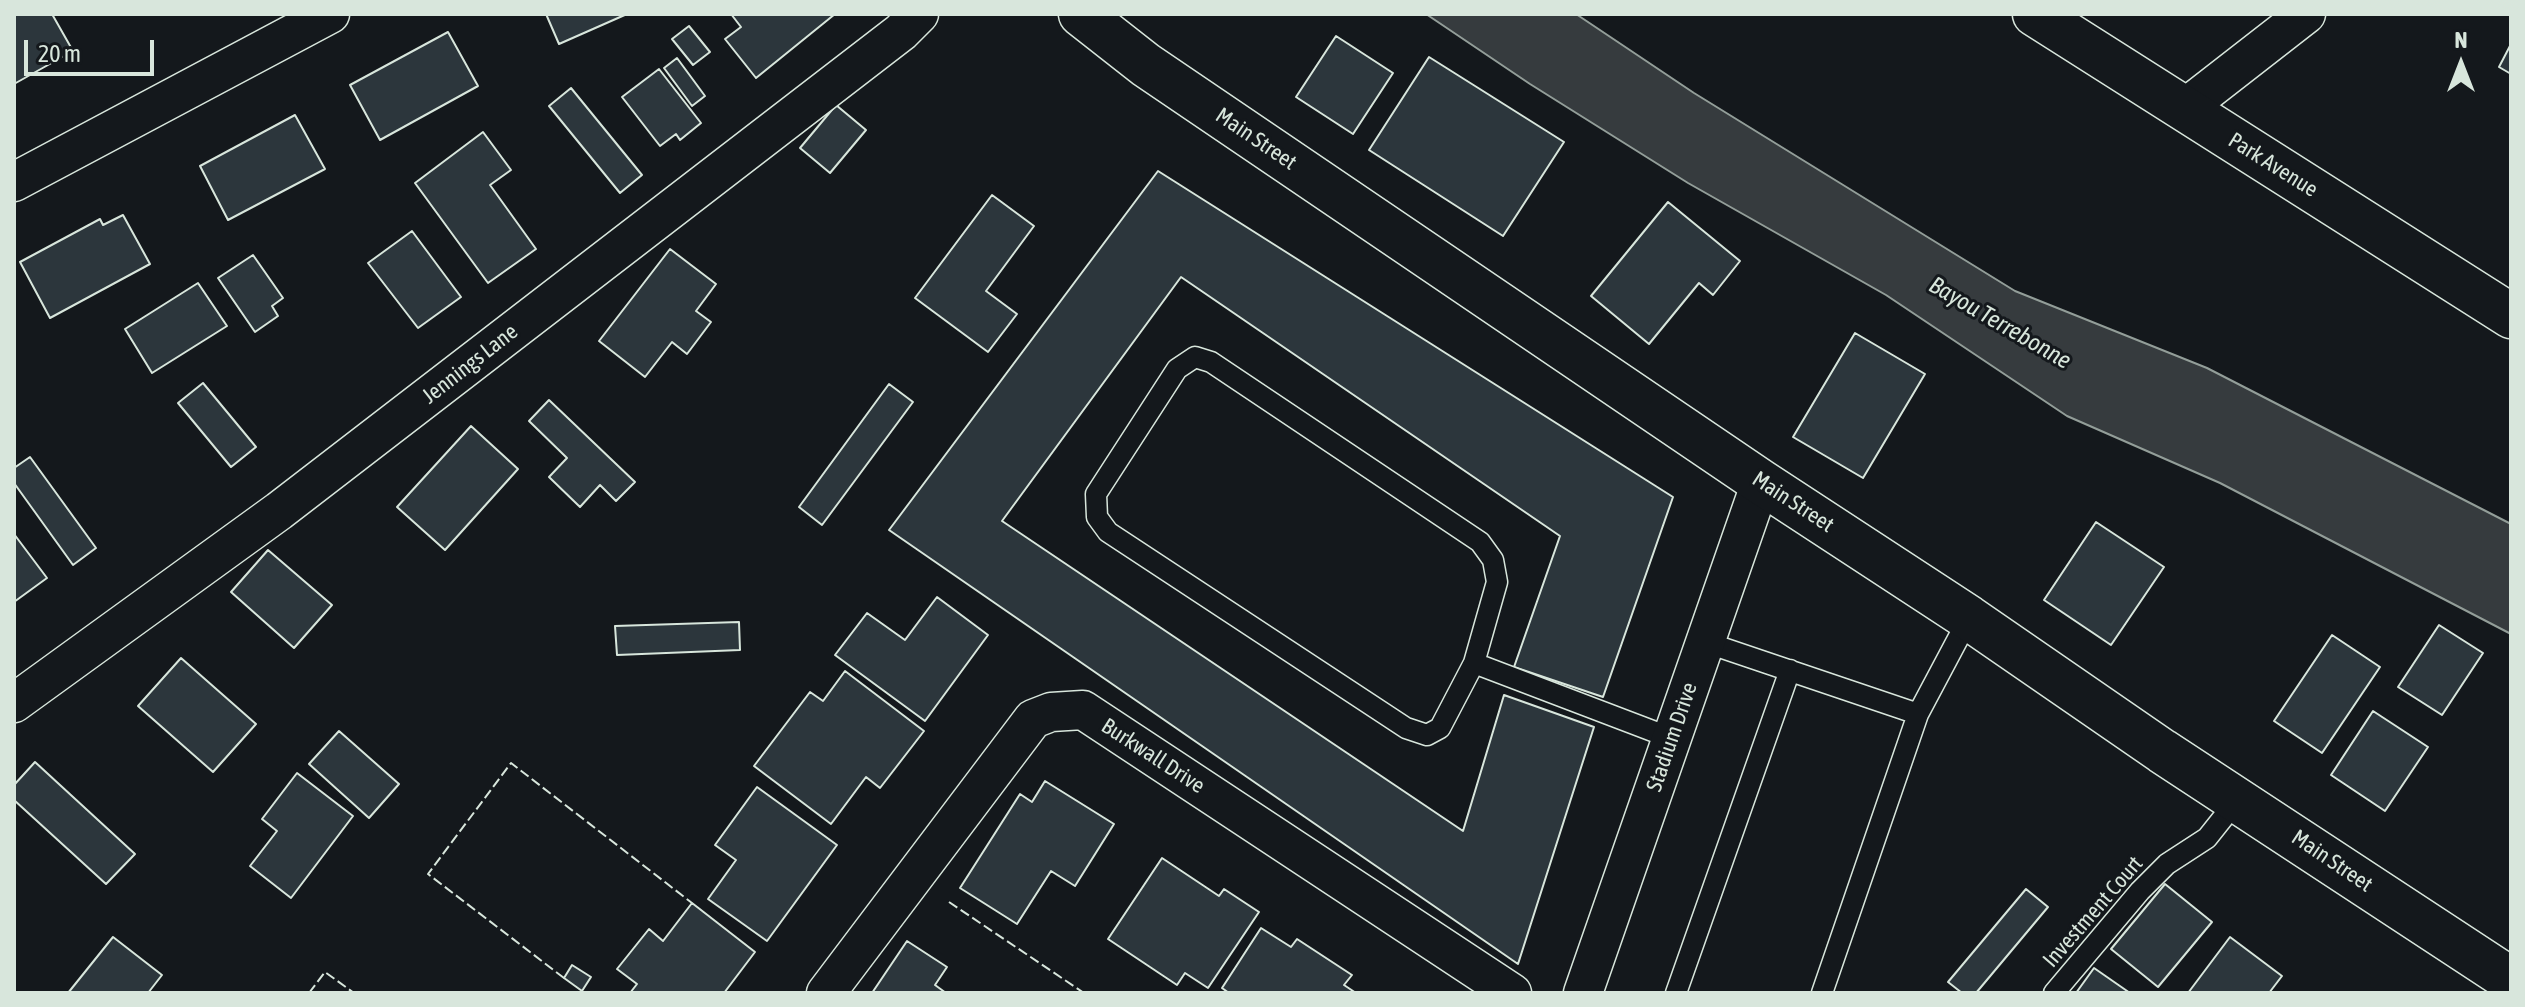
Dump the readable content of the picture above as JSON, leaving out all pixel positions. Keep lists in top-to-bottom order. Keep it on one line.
{"streets":{"main road":["Main Street","Park Avenue"],"street":["Jennings Lane","Stadium Drive","Burkwall Drive"],"lane":["Investment Court"]},"crossings":[["Main Street","Stadium Drive"],["Main Street","Investment Court"]],"water":["Bayou Terrebonne"],"scale_bar":"20 m","north":"top"}
